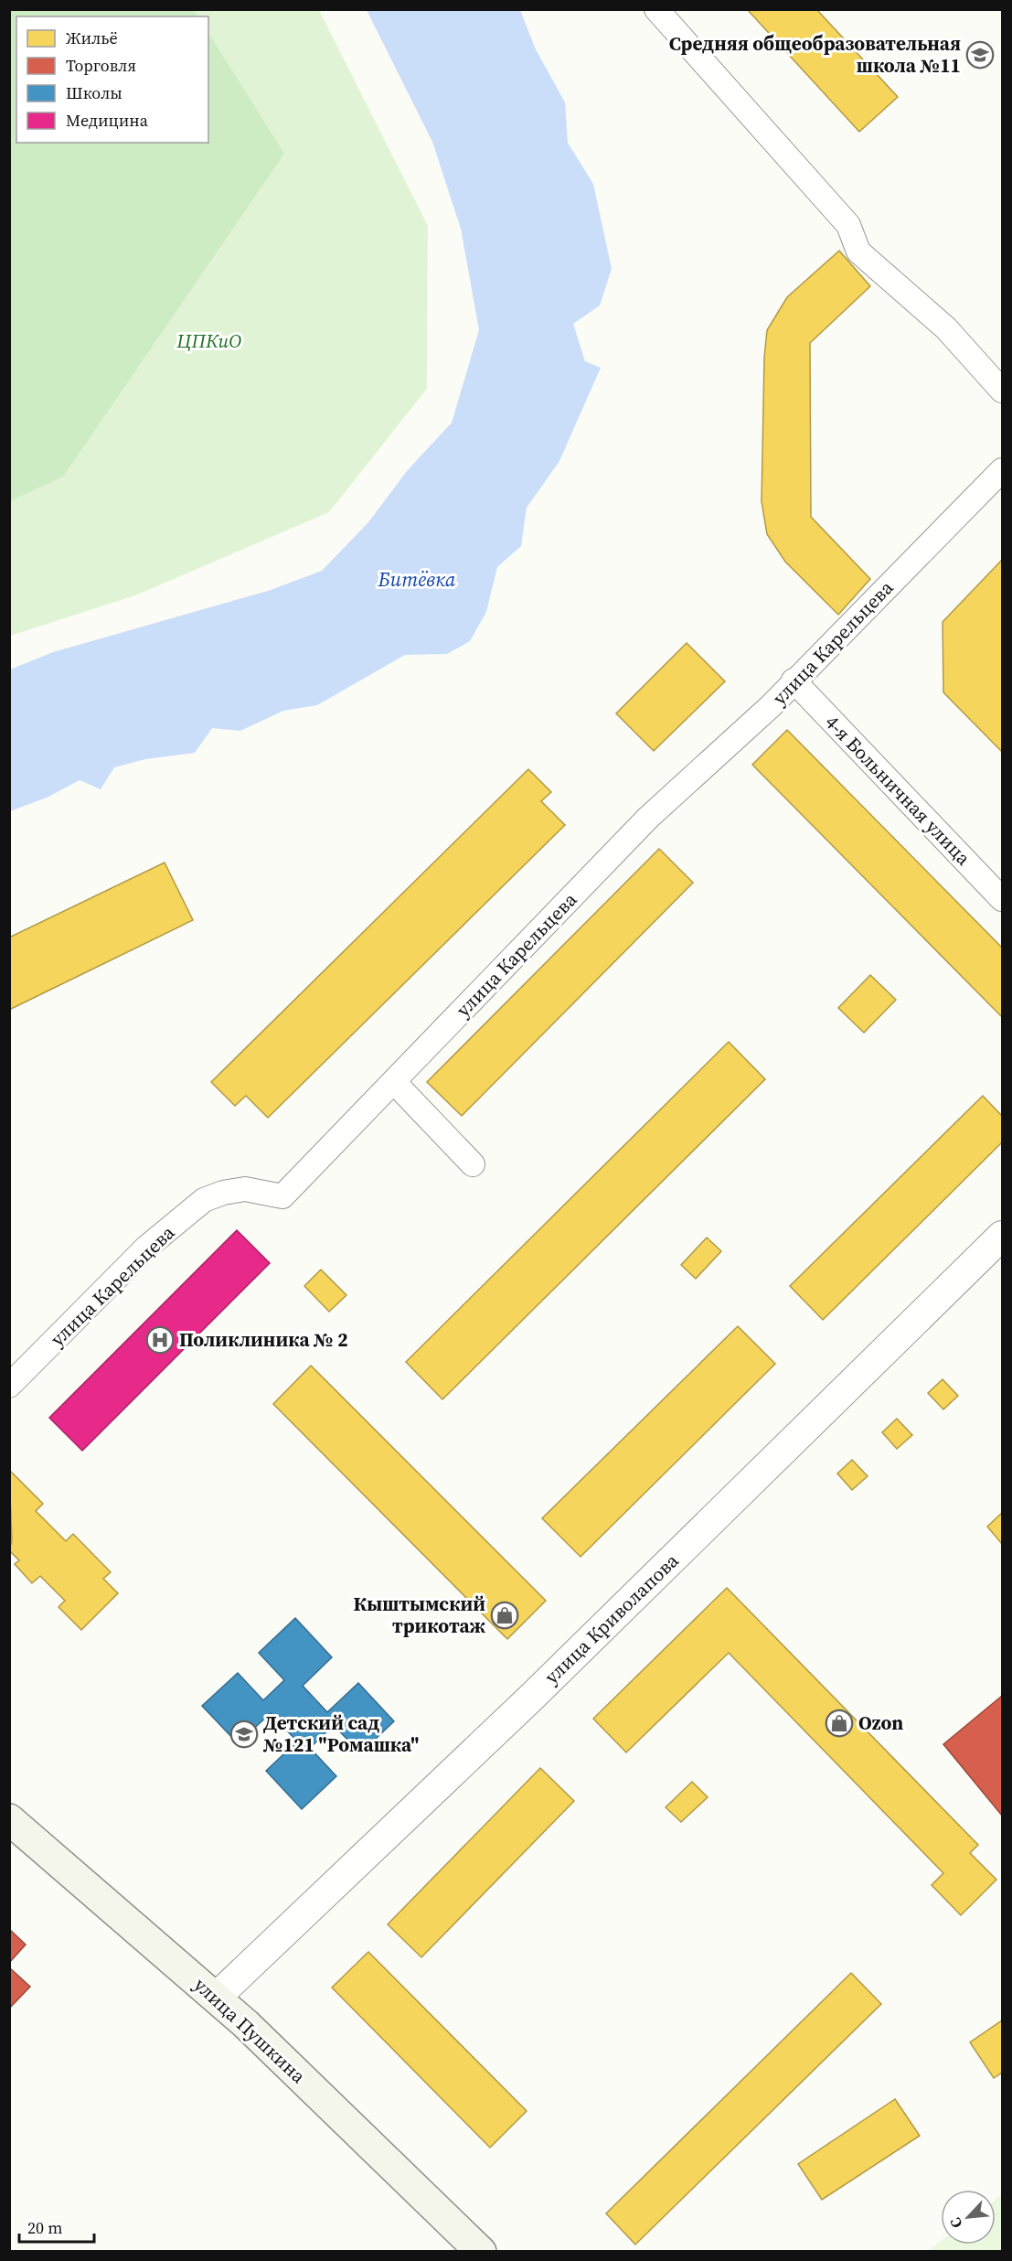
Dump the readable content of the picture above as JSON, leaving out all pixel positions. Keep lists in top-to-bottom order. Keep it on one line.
{"streets":{"main road":["улица Пушкина"],"street":["улица Карельцева","4-я Больничная улица","улица Криволапова"]},"crossings":[["улица Карельцева","4-я Больничная улица"],["улица Криволапова","улица Пушкина"]],"water":["Битёвка"],"parks":["ЦПКиО"],"places":{"school or university":["Средняя общеобразовательная школа №11","Детский сад №121 \"Ромашка\""],"hospital":["Поликлиника № 2"],"shop":["Кыштымский трикотаж","Ozon"]},"legend":["Жильё","Торговля","Школы","Медицина"],"scale_bar":"20 m","north":"bottom left"}
